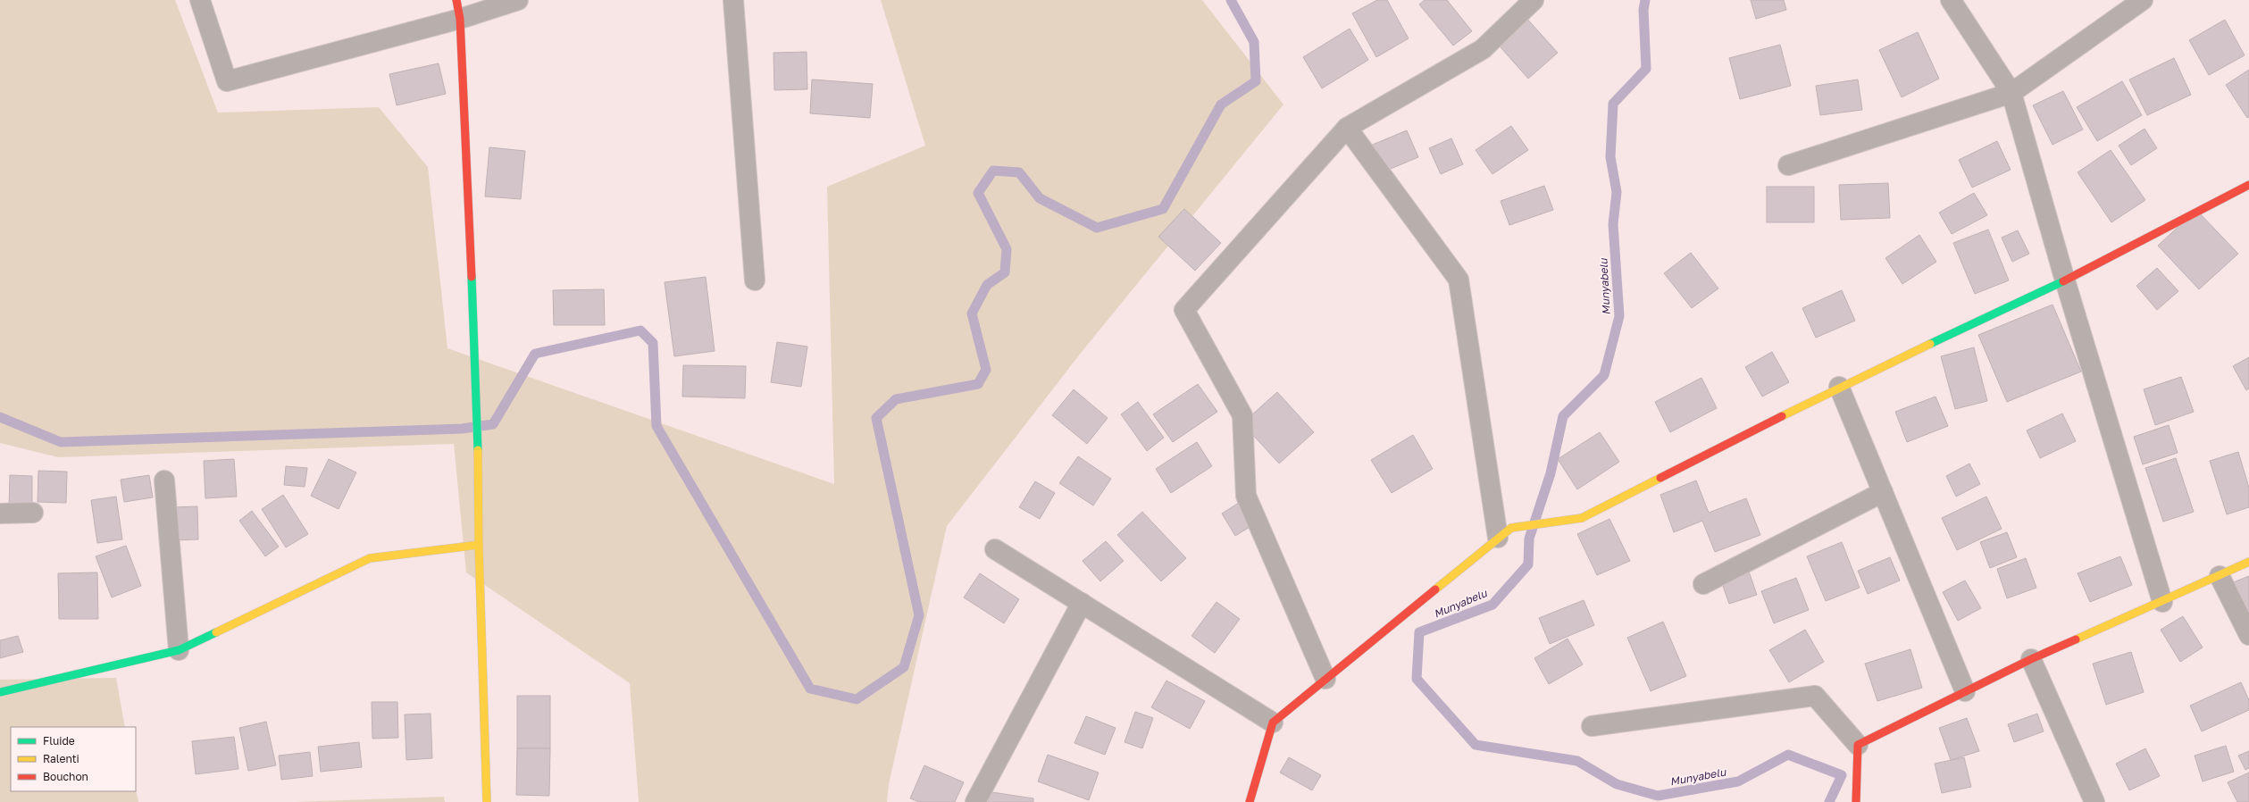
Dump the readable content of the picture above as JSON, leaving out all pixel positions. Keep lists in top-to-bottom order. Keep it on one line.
{"water":["Munyabelu"],"legend":["Fluide","Ralenti","Bouchon"]}
